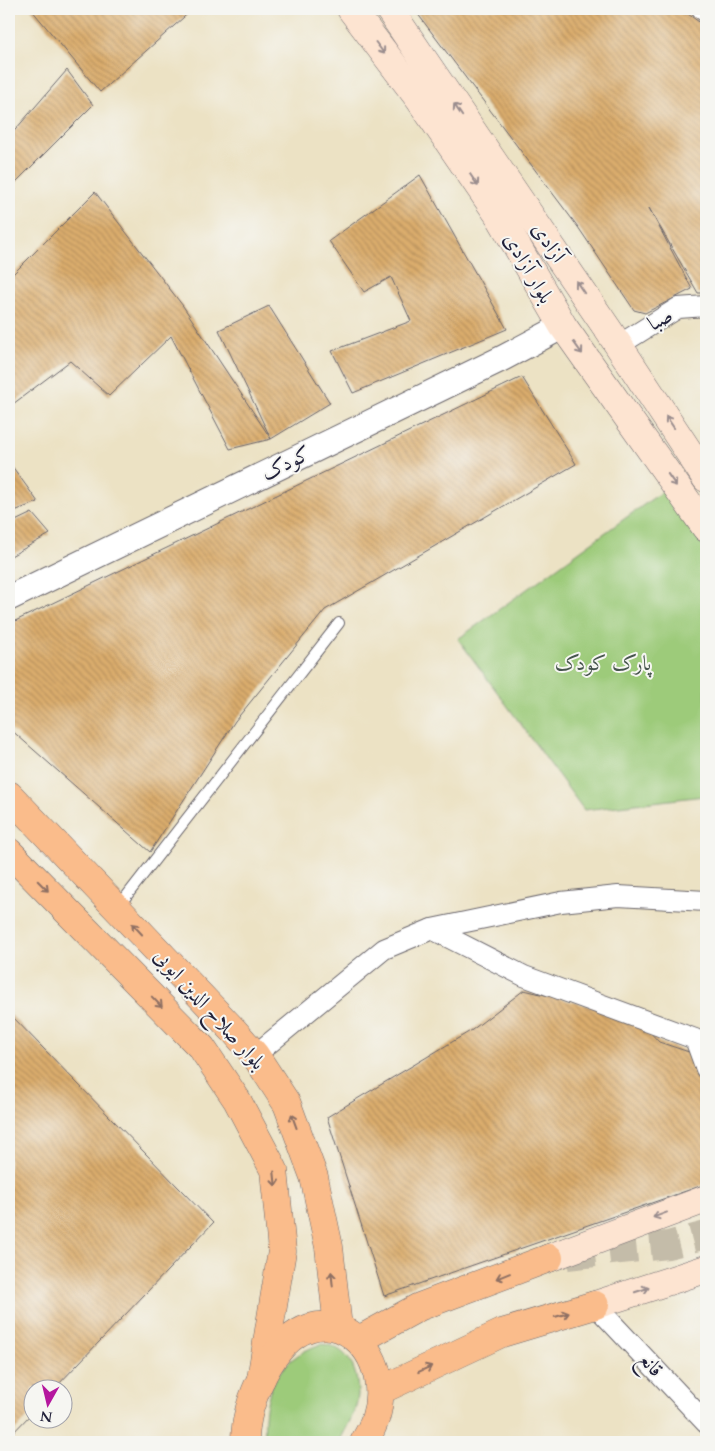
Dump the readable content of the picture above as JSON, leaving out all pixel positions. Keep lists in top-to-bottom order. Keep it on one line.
{"streets":{"main road":["آزادی","بلوار آزادی","بلوار صلاح الدین ایوبی"],"street":["صبا","کودک","قانع"]},"crossings":[["آزادی","صبا"],["بلوار آزادی","کودک"]],"one_way":["آزادی","بلوار آزادی"],"parks":["پارک کودک"],"north":"bottom"}
